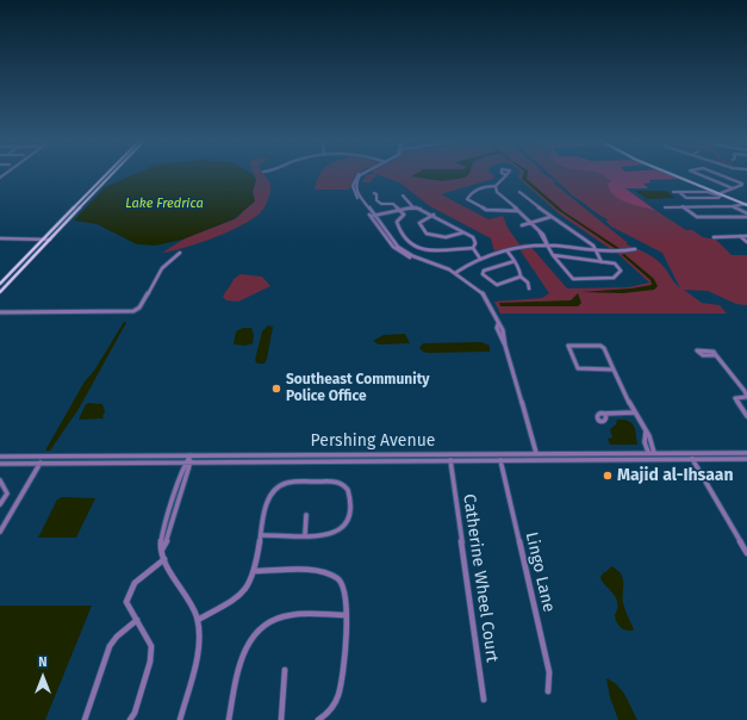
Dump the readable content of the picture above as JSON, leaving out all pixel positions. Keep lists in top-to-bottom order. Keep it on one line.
{"streets":{"street":["Pershing Avenue","Lingo Lane","Catherine Wheel Court"]},"crossings":[["Pershing Avenue","Lingo Lane"],["Pershing Avenue","Catherine Wheel Court"]],"water":["Lake Fredrica"],"places":["Southeast Community Police Office","Majid al-Ihsaan"],"north":"top"}
